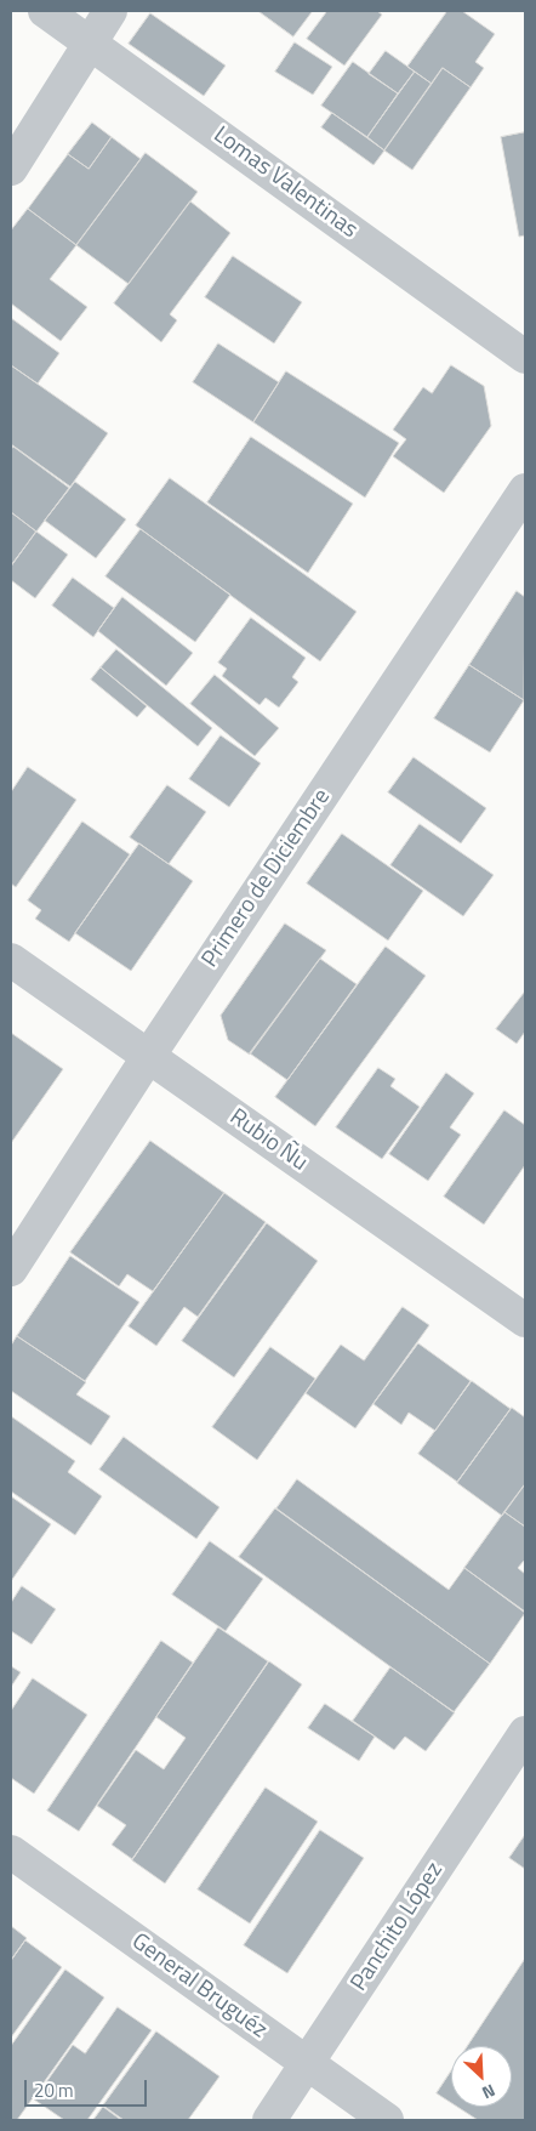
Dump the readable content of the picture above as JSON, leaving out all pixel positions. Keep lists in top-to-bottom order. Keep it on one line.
{"streets":{"street":["Lomas Valentinas","Primero de Diciembre","Rubio Ñu","Panchito López","General Bruguéz"]},"crossings":[["Primero de Diciembre","Rubio Ñu"],["Panchito López","General Bruguéz"]],"scale_bar":"20 m","north":"bottom right"}
